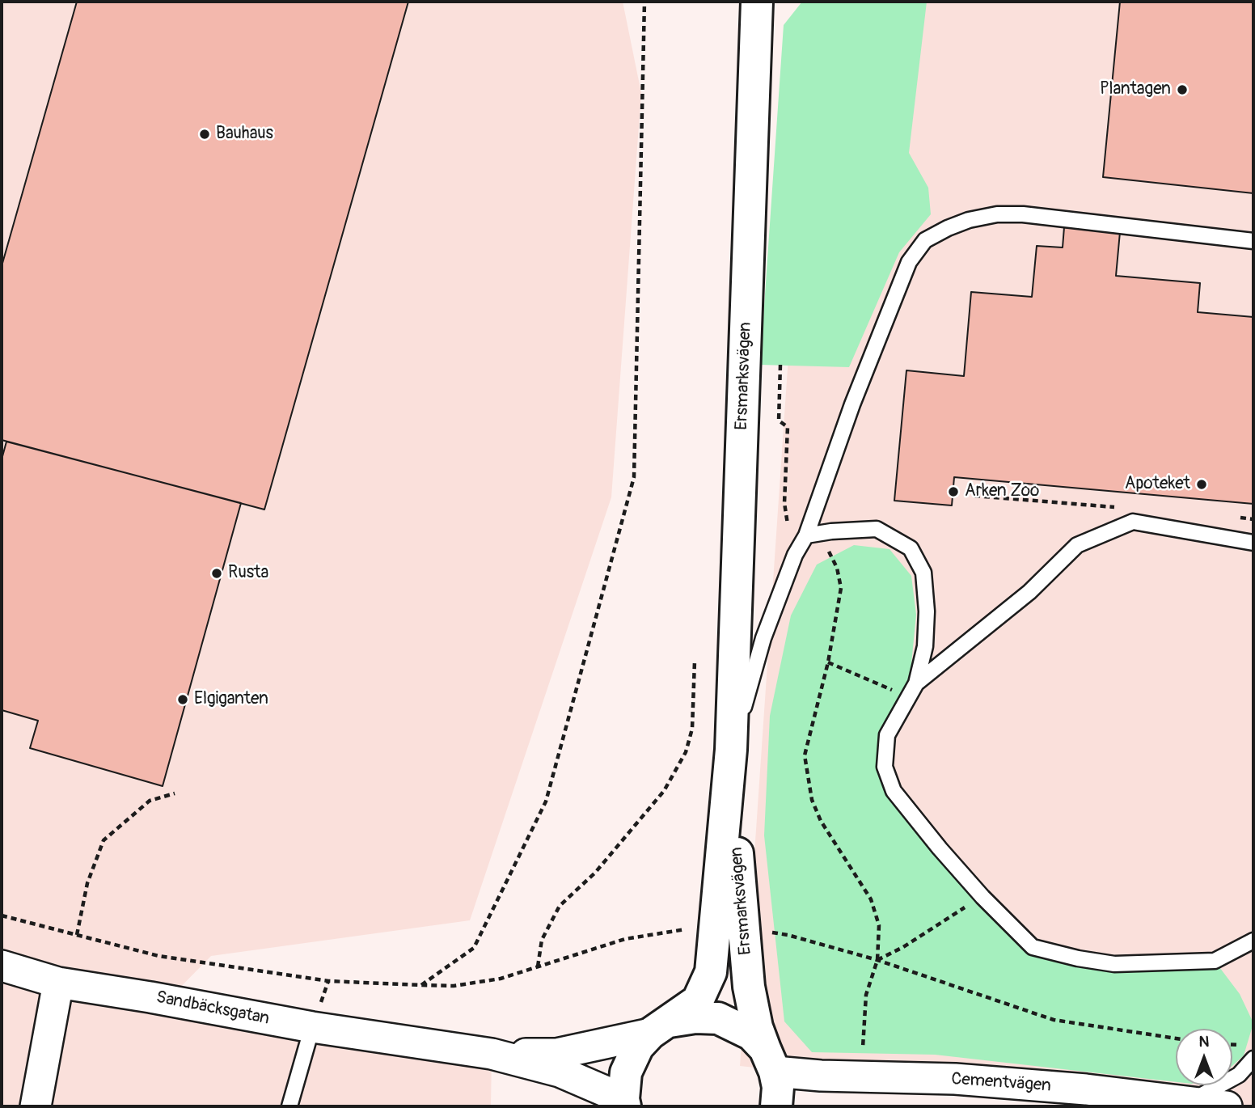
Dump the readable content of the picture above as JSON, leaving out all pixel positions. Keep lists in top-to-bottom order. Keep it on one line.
{"streets":{"main road":["Ersmarksvägen"],"street":["Sandbäcksgatan","Cementvägen"]},"crossings":[["Ersmarksvägen","Cementvägen"]],"places":["Plantagen","Bauhaus","Apoteket","Arken Zoo","Rusta","Elgiganten"],"north":"top"}
